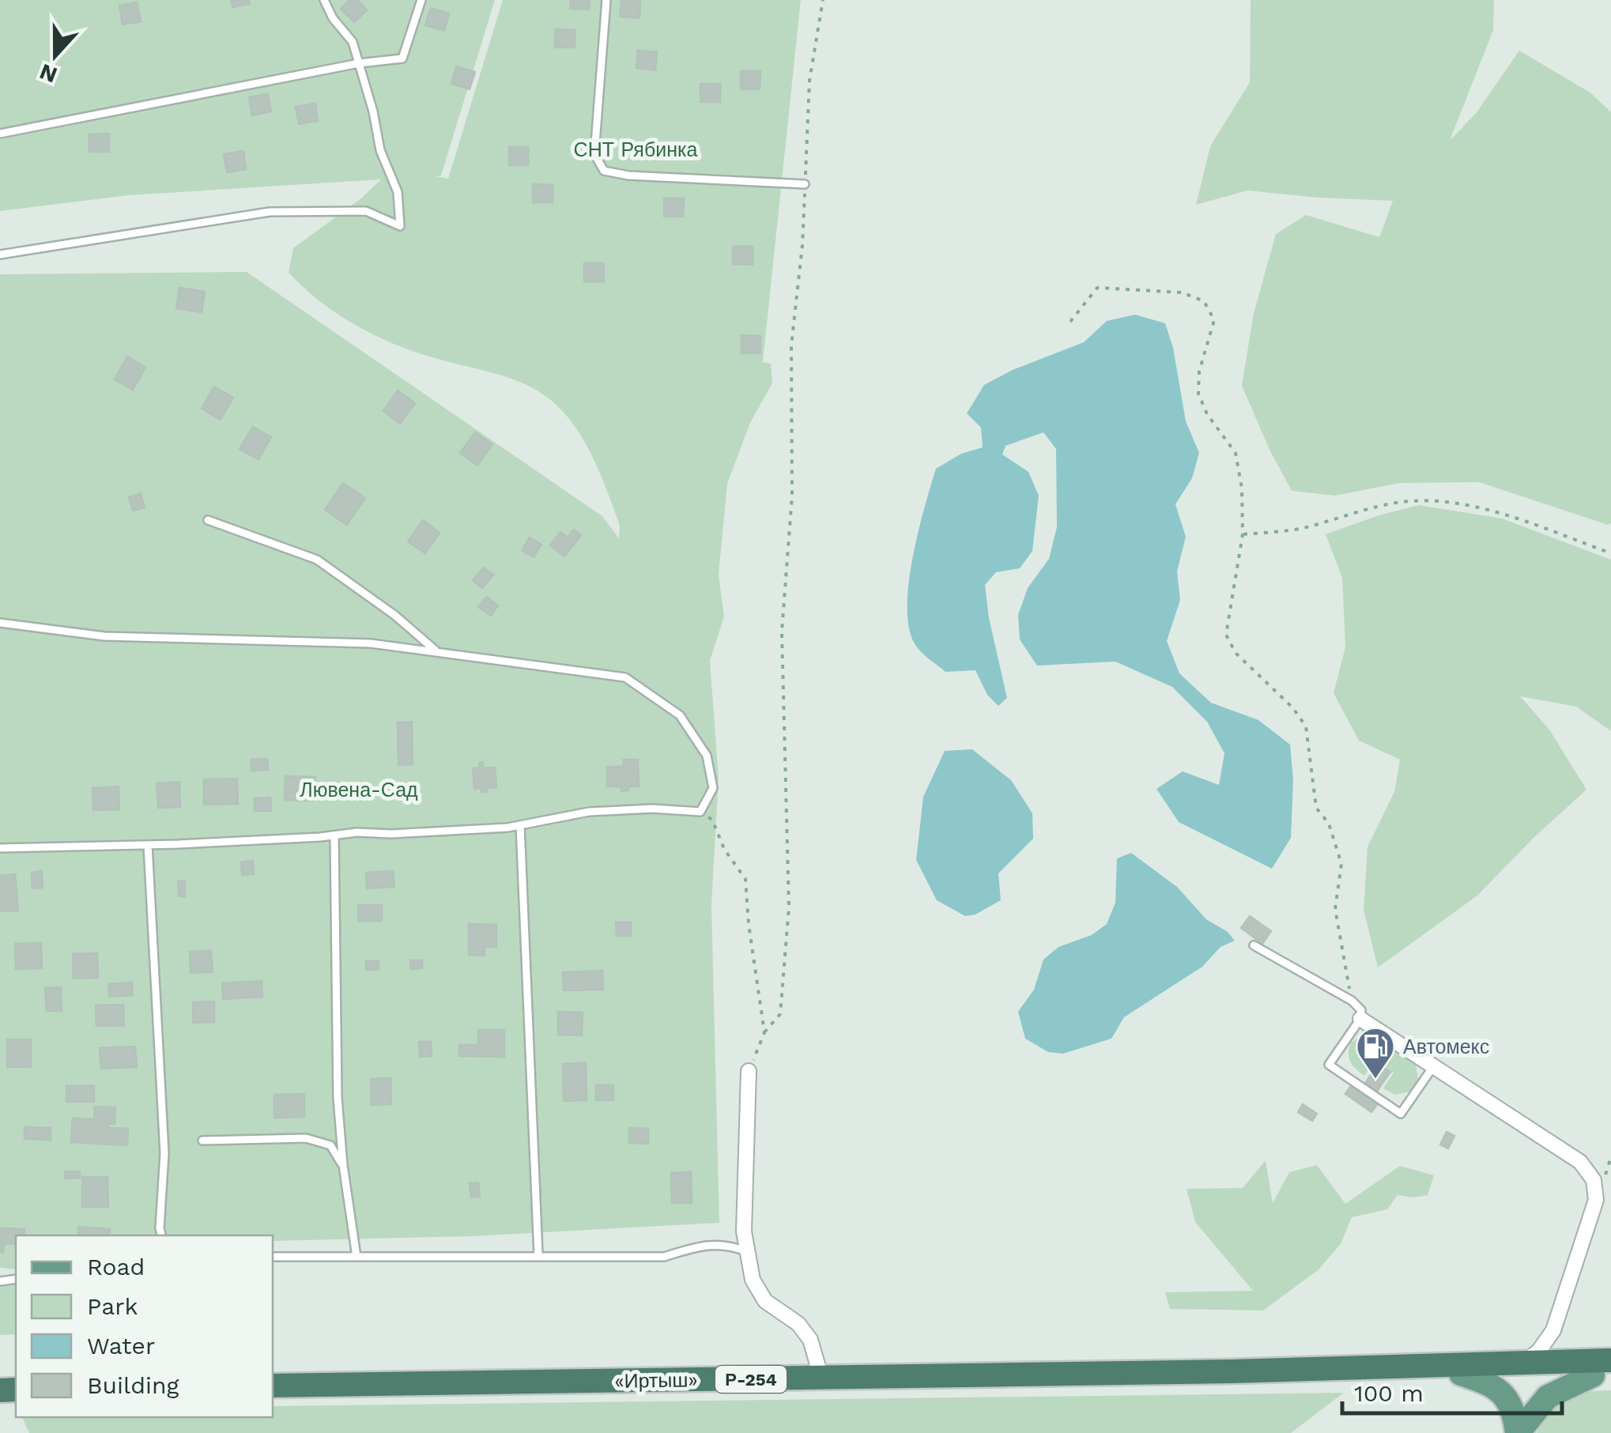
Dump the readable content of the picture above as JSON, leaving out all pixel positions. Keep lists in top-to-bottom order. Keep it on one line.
{"streets":{"highway":["Р-254","«Иртыш»"]},"parks":["СНТ Рябинка","Лювена-Сад"],"places":{"fuel station":["Автомекс"]},"legend":["Road","Park","Water","Building"],"scale_bar":"100 m","north":"bottom"}
